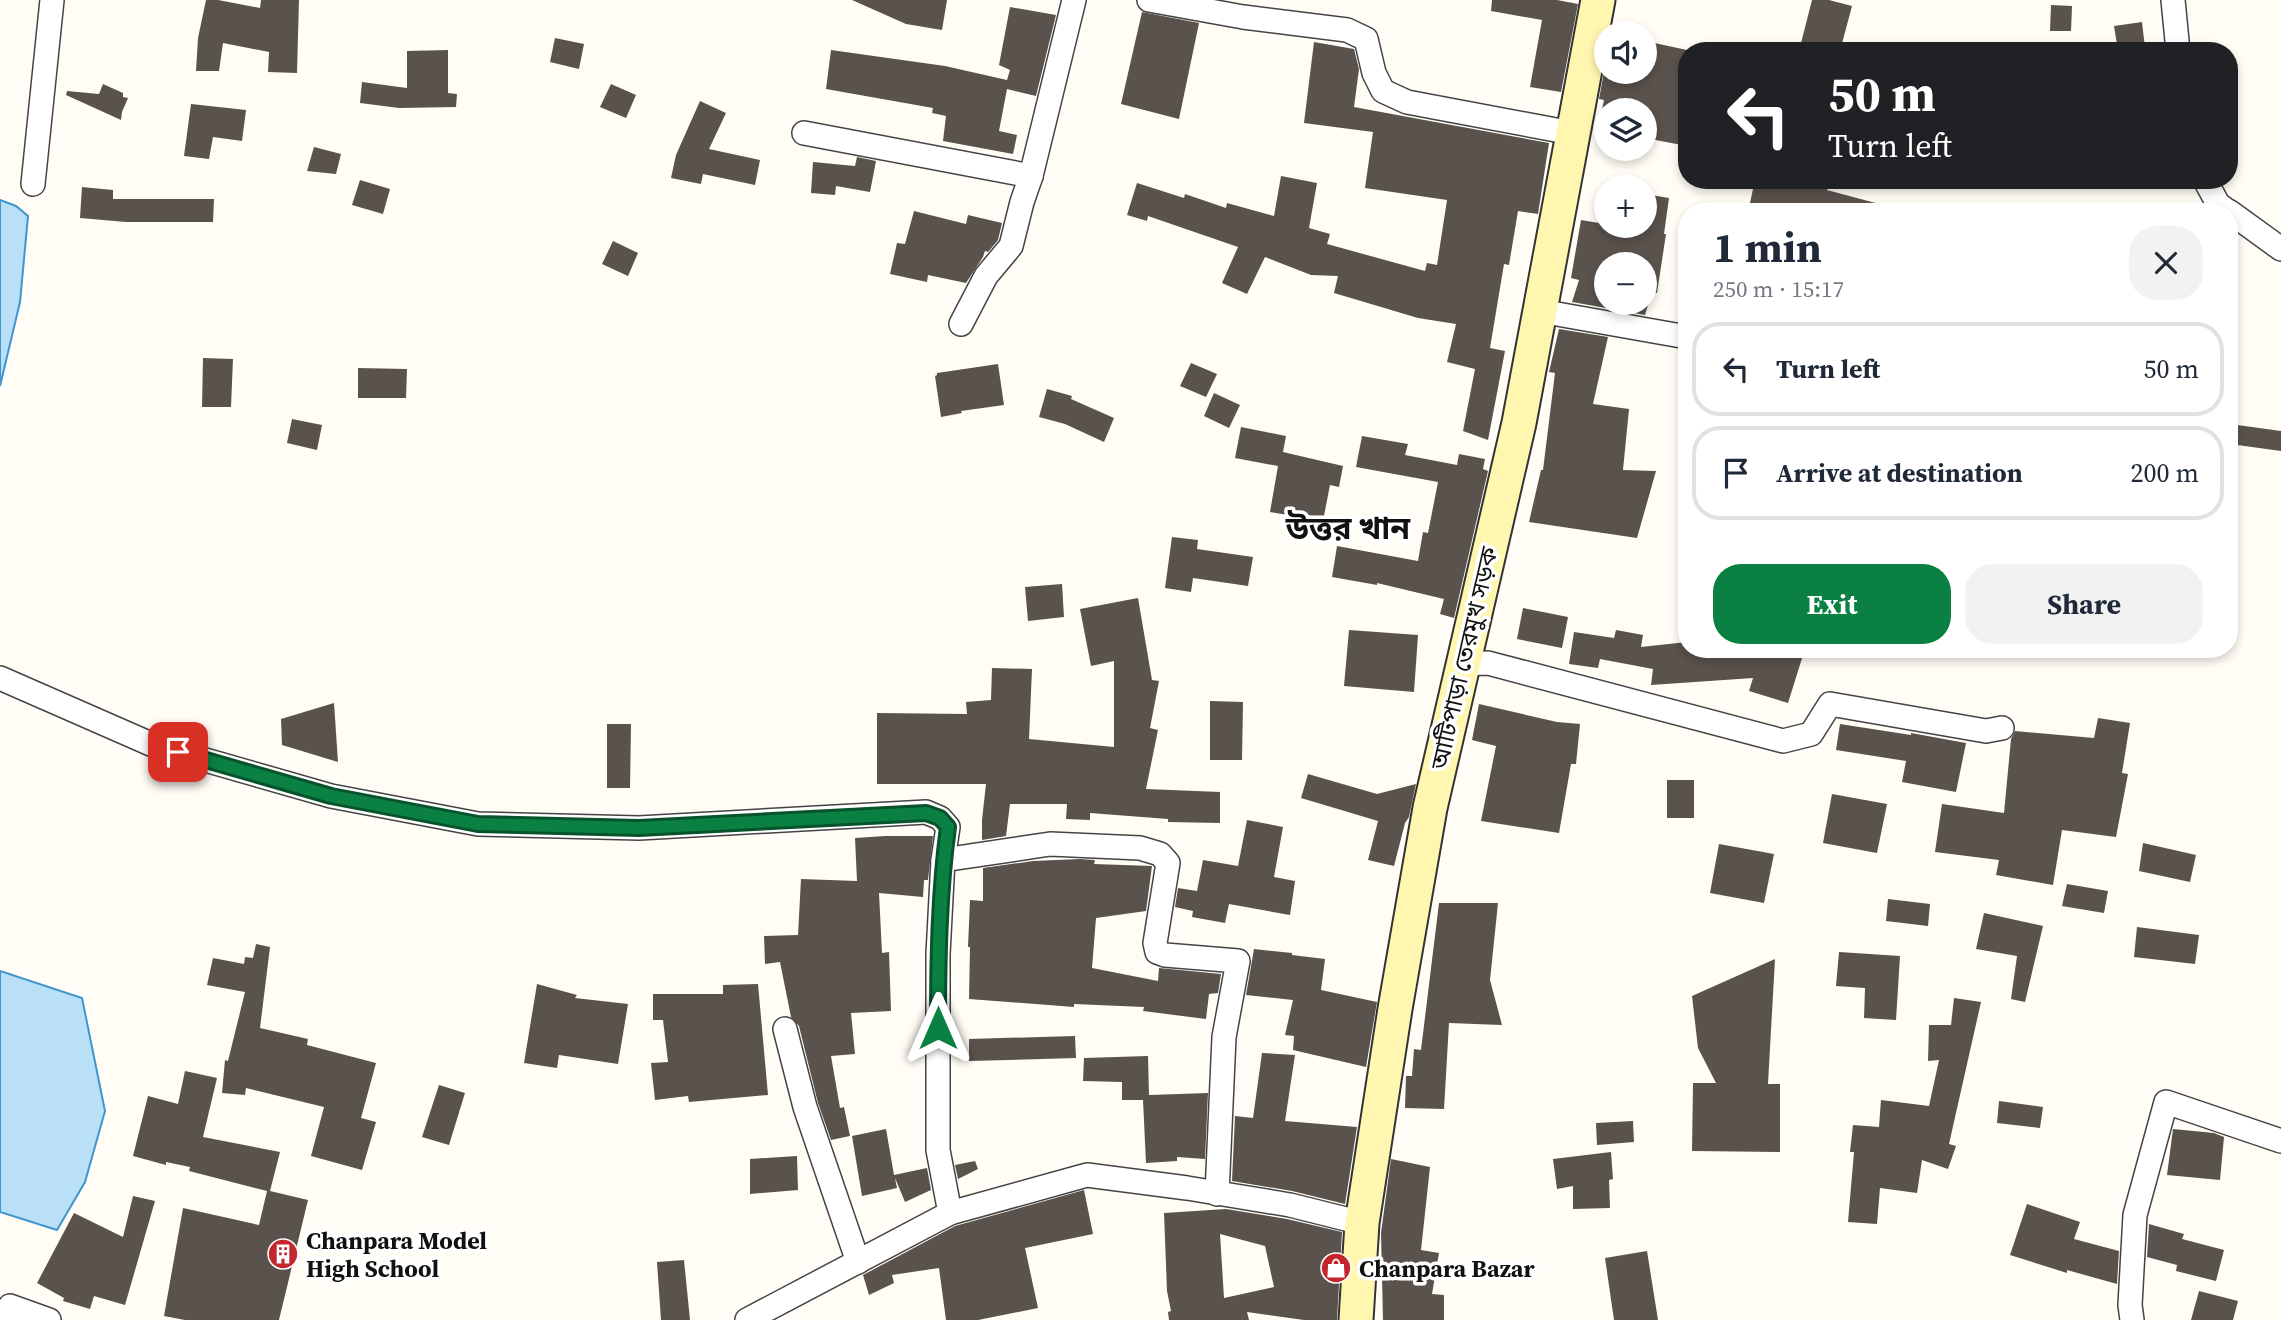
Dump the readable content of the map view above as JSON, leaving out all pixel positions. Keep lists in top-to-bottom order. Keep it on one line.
{"streets":{"main road":["আটিপাড়া তেরমুখ সড়ক"]},"districts":["উত্তর খান"],"places":{"building":["Chanpara Model High School"],"shop":["Chanpara Bazar"]},"page":{"map_buttons":["+","−"],"turn":["50 m","Turn left"],"heading":["1 min","250 m · 15:17"],"list":[{"name":"Turn left","value":"50 m"},{"name":"Arrive at destination","value":"200 m"}],"buttons":["Exit","Share"]}}
